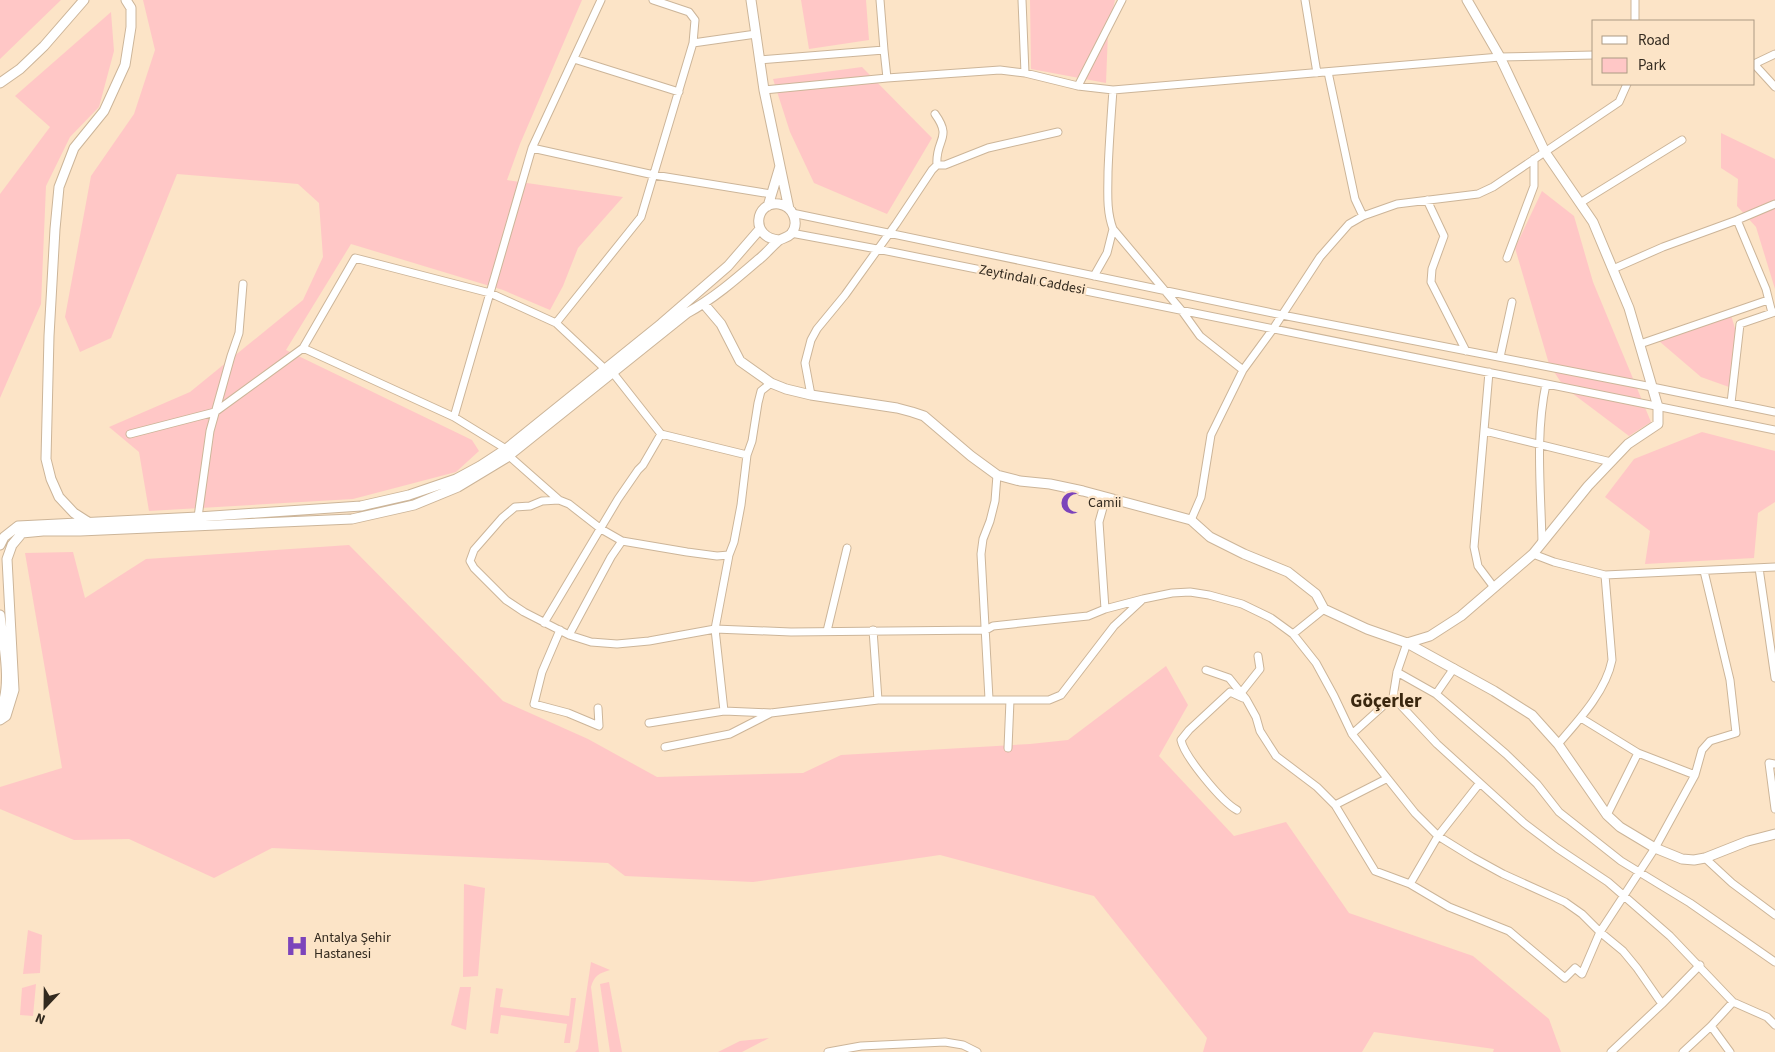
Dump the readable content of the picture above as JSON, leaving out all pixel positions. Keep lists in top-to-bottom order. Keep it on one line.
{"streets":{"street":["Zeytindalı Caddesi"]},"districts":["Göçerler"],"places":{"mosque":["Camii"],"hospital":["Antalya Şehir Hastanesi"]},"legend":["Road","Park"],"north":"bottom"}
